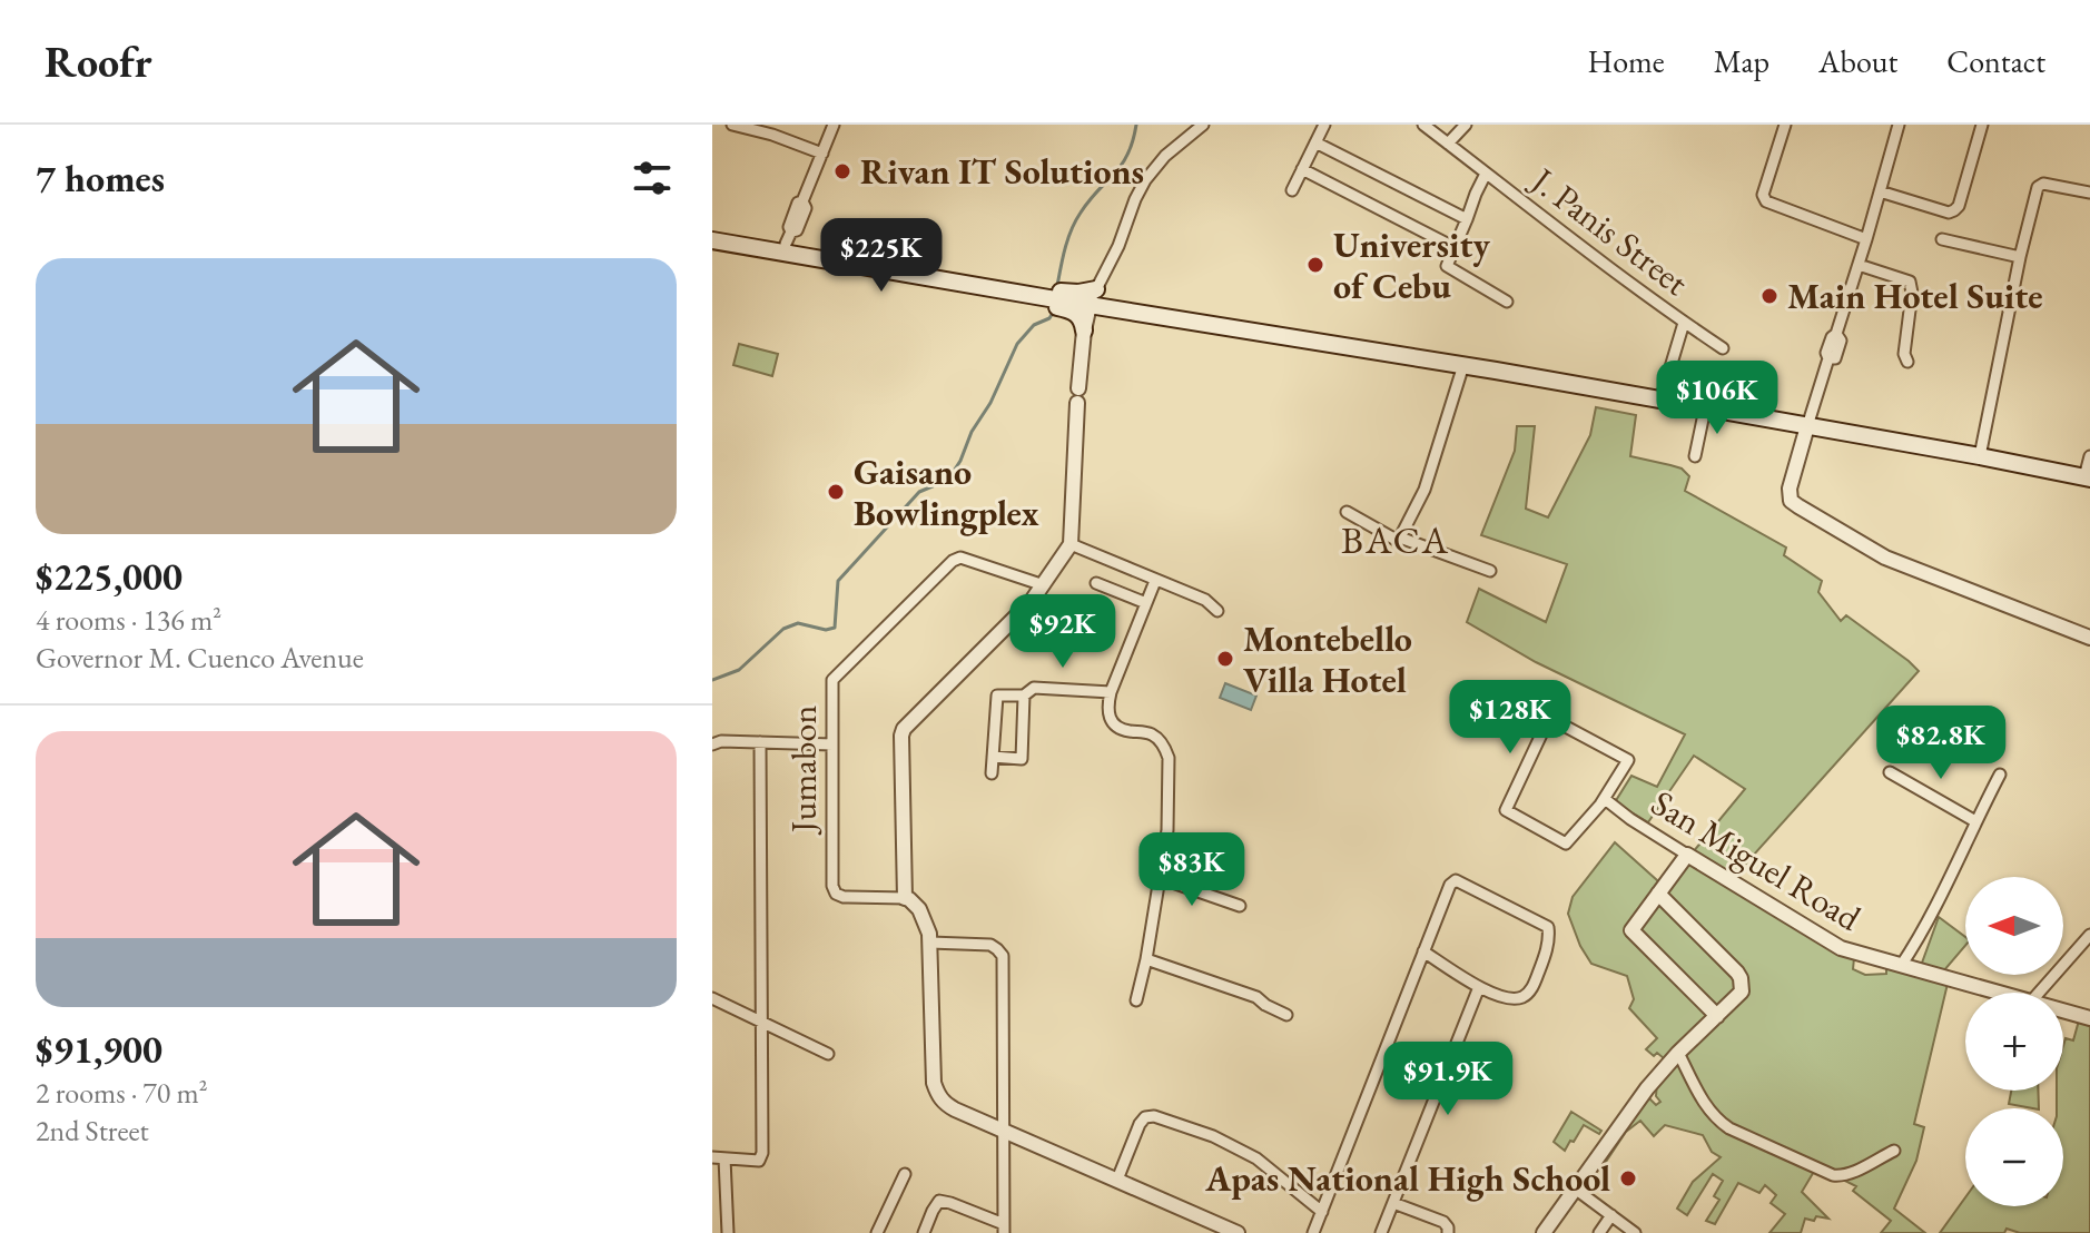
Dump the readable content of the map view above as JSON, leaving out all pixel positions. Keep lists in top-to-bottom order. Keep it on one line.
{"streets":{"street":["J. Panis Street","Jumabon","San Miguel Road"]},"districts":["BACA"],"places":["Rivan IT Solutions","University of Cebu","Main Hotel Suite","Gaisano Bowlingplex","Montebello Villa Hotel","Apas National High School"],"north":"left","page":{"header":"Roofr","nav":["Home","Map","About","Contact"],"heading":"7 homes","price":["$225K","$106K","$92K","$128K","$82.8K","$83K","$91.9K"],"list":[{"name":"$225,000","note":"4 rooms · 136 m² · Governor M. Cuenco Avenue"},{"name":"$91,900","note":"2 rooms · 70 m² · 2nd Street"}],"map_buttons":["+","−"]}}
